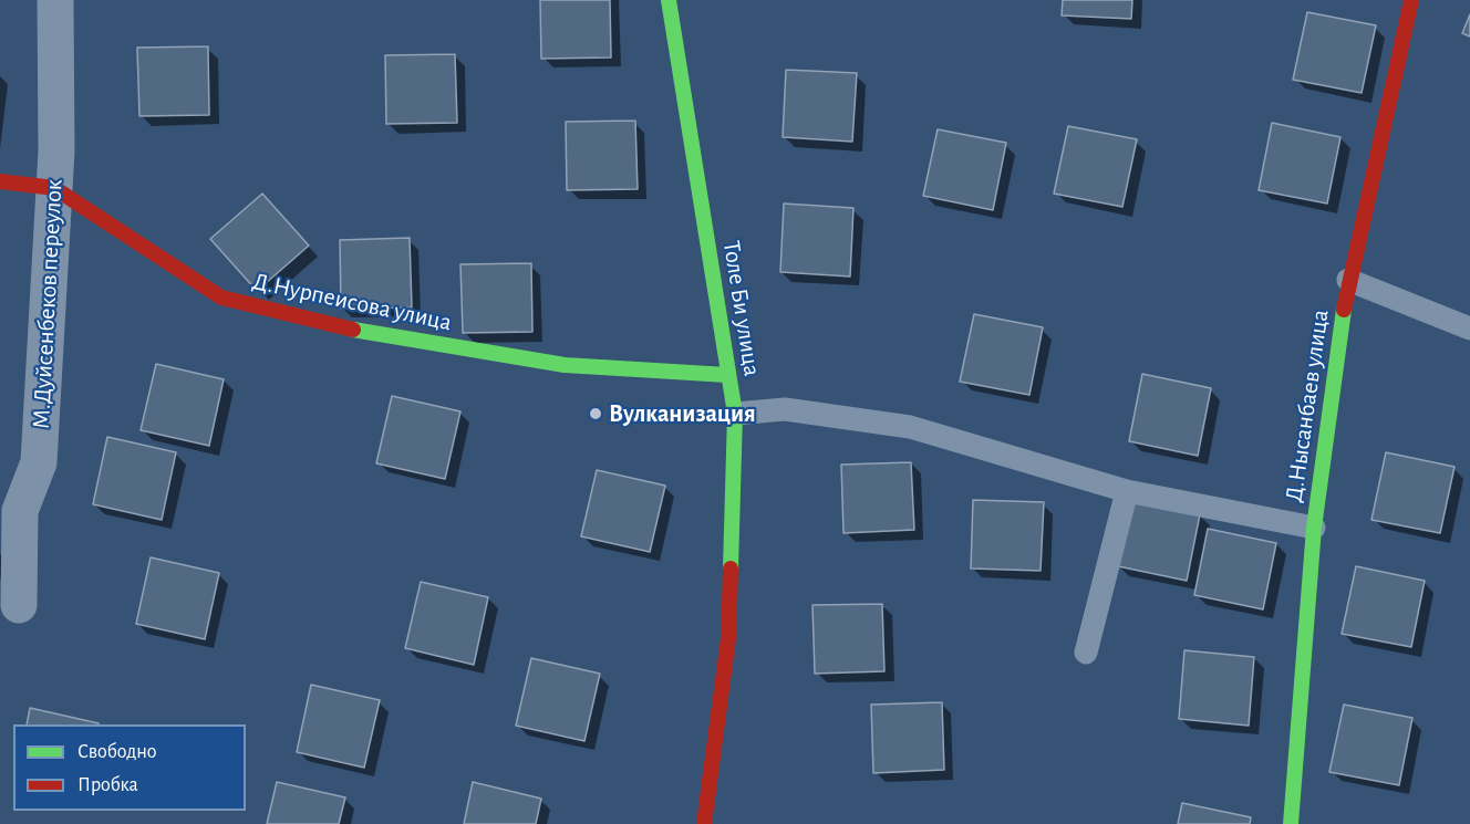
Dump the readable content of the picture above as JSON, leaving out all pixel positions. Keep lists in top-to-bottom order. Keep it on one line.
{"streets":{"street":["Д.Нурпеисова улица","М.Дуйсенбеков переулок","Толе Би улица","Д.Нысанбаев улица"]},"crossings":[["Д.Нурпеисова улица","М.Дуйсенбеков переулок"],["Д.Нурпеисова улица","Толе Би улица"]],"places":["Вулканизация"],"legend":["Свободно","Пробка"]}
